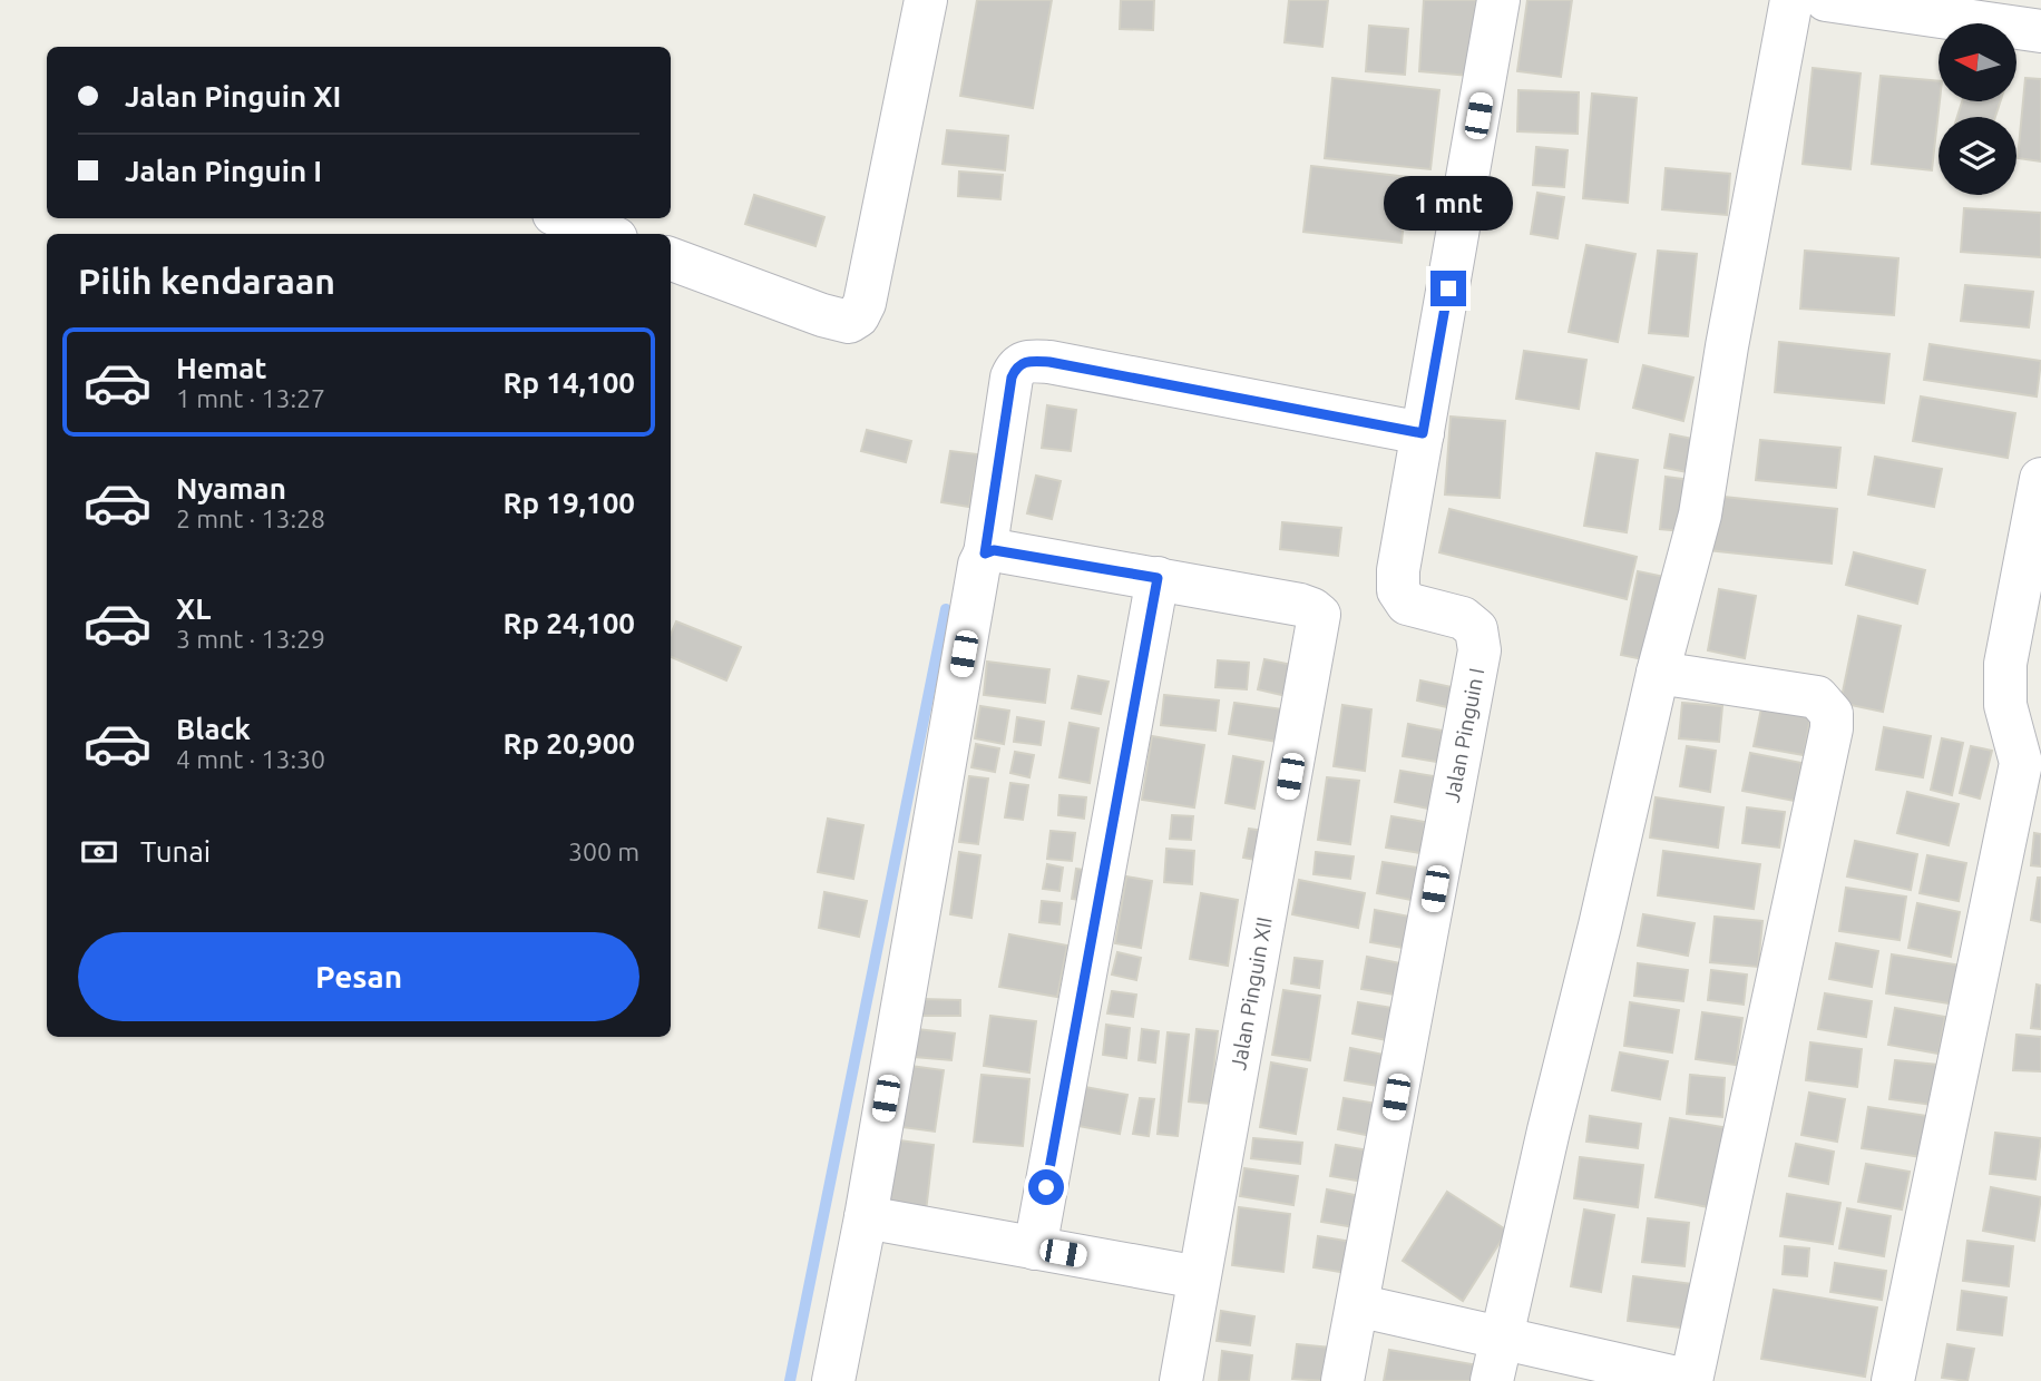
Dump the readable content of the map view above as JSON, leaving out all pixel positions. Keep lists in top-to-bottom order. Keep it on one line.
{"streets":{"street":["Jalan Pinguin I","Jalan Pinguin XII"]},"north":"left","page":{"banner":["Jalan Pinguin XI","Jalan Pinguin I"],"bubble":"1 mnt","heading":"Pilih kendaraan","list":[{"name":"Hemat","note":"1 mnt · 13:27","value":"Rp 14,100"},{"name":"Nyaman","note":"2 mnt · 13:28","value":"Rp 19,100"},{"name":"XL","note":"3 mnt · 13:29","value":"Rp 24,100"},{"name":"Black","note":"4 mnt · 13:30","value":"Rp 20,900"}],"pay":["Tunai","300 m"],"buttons":"Pesan"}}
